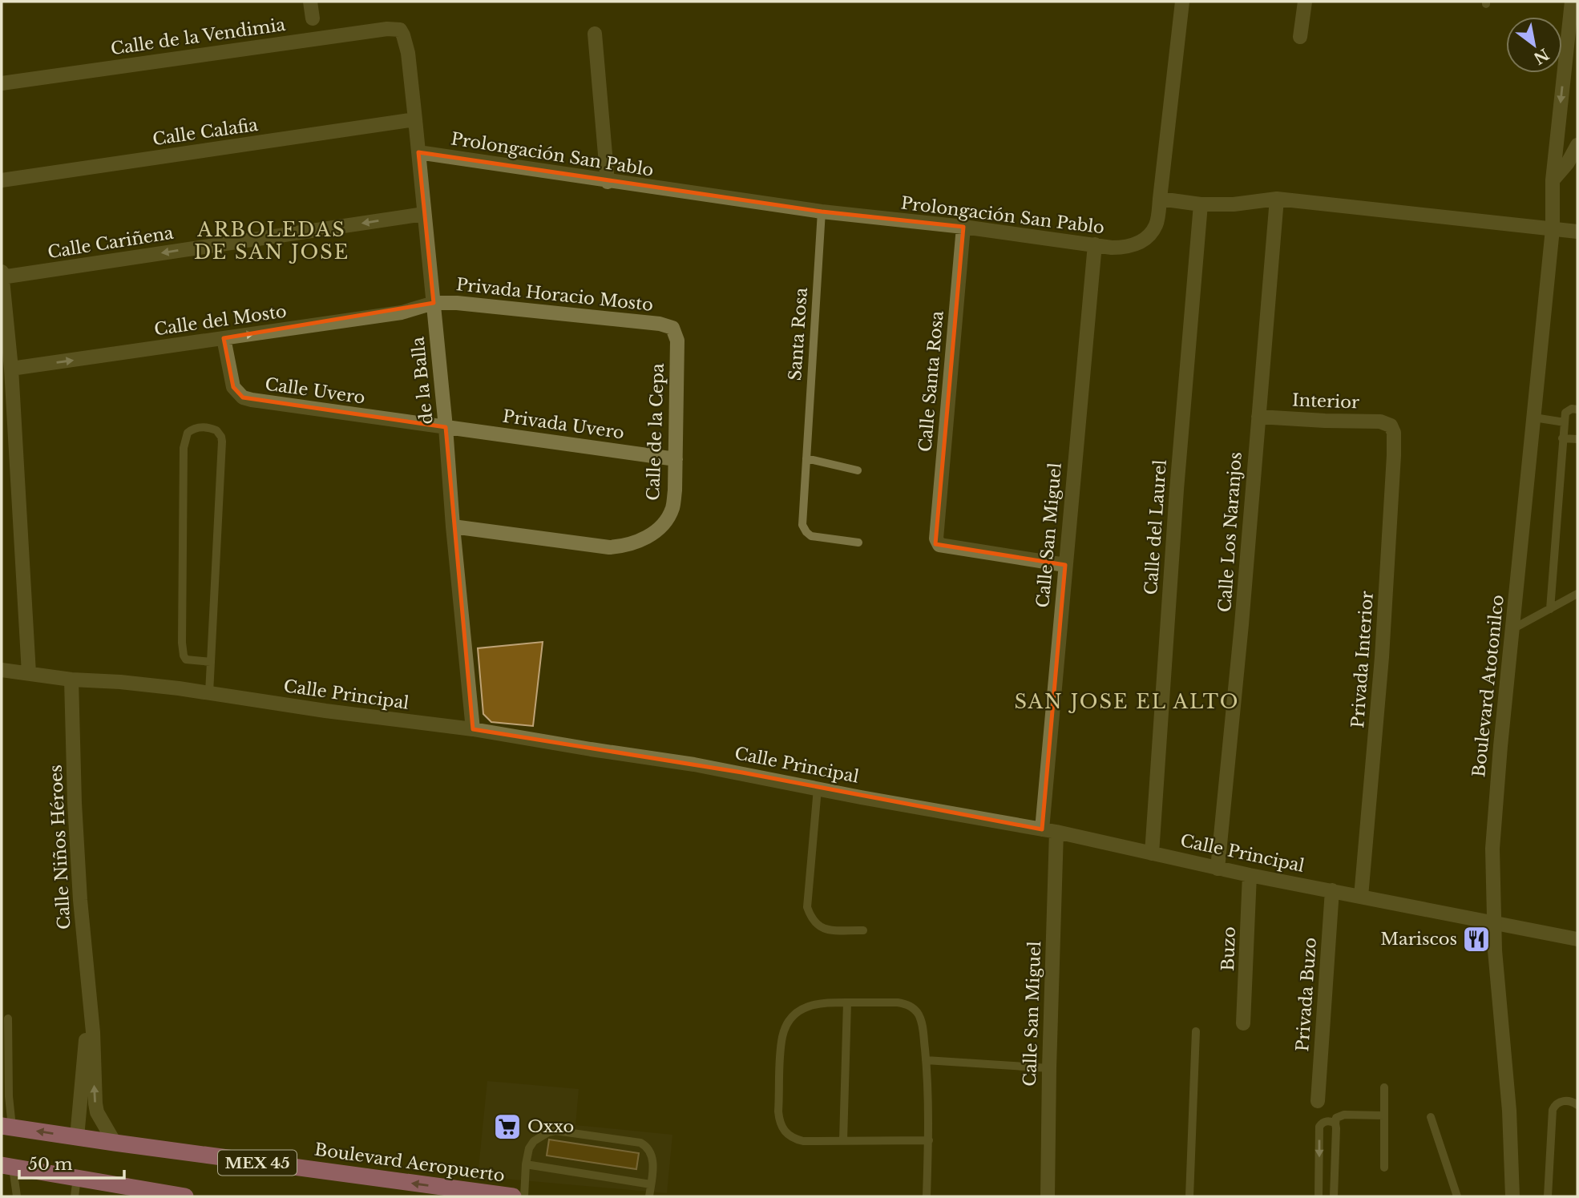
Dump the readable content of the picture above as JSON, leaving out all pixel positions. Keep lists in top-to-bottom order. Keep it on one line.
{"streets":{"highway":["MEX 45","Boulevard Aeropuerto"],"street":["Calle de la Vendimia","Calle Calafia","Prolongación San Pablo","Calle Cariñena","Privada Horacio Mosto","Calle del Mosto","de la Balla","Calle Santa Rosa","Calle Uvero","Interior","Privada Uvero","Calle de la Cepa","Calle del Laurel","Calle Los Naranjos","Calle San Miguel","Privada Interior","Boulevard Atotonilco","Calle Principal","Calle Niños Héroes","Buzo","Privada Buzo"],"lane":["Santa Rosa"]},"crossings":[["Calle de la Vendimia","de la Balla"],["Calle Calafia","de la Balla"],["Prolongación San Pablo","Santa Rosa"],["Prolongación San Pablo","de la Balla"],["Prolongación San Pablo","Calle Santa Rosa"],["Prolongación San Pablo","Calle San Miguel"],["Calle Cariñena","de la Balla"],["Privada Horacio Mosto","Calle del Mosto"],["Privada Horacio Mosto","de la Balla"],["Privada Horacio Mosto","Calle de la Cepa"],["Calle del Mosto","de la Balla"],["Calle del Mosto","Calle Uvero"],["de la Balla","Calle Uvero"],["de la Balla","Privada Uvero"],["de la Balla","Calle de la Cepa"],["de la Balla","Calle Principal"],["Calle Santa Rosa","Calle San Miguel"],["Calle Uvero","Privada Uvero"],["Interior","Calle Los Naranjos"],["Interior","Privada Interior"],["Privada Uvero","Calle de la Cepa"],["Calle del Laurel","Calle Principal"],["Calle Los Naranjos","Calle Principal"],["Calle San Miguel","Calle Principal"],["Privada Interior","Calle Principal"],["Boulevard Atotonilco","Calle Principal"],["Calle Principal","Calle Niños Héroes"],["Calle Principal","Buzo"],["Calle Principal","Privada Buzo"],["Calle Niños Héroes","Boulevard Aeropuerto"]],"one_way":["Calle Cariñena","Calle del Mosto","Boulevard Aeropuerto"],"districts":["ARBOLEDAS DE SAN JOSE","SAN JOSE EL ALTO"],"places":{"restaurant":["Mariscos"],"supermarket":["Oxxo"]},"scale_bar":"50 m","north":"bottom right"}
